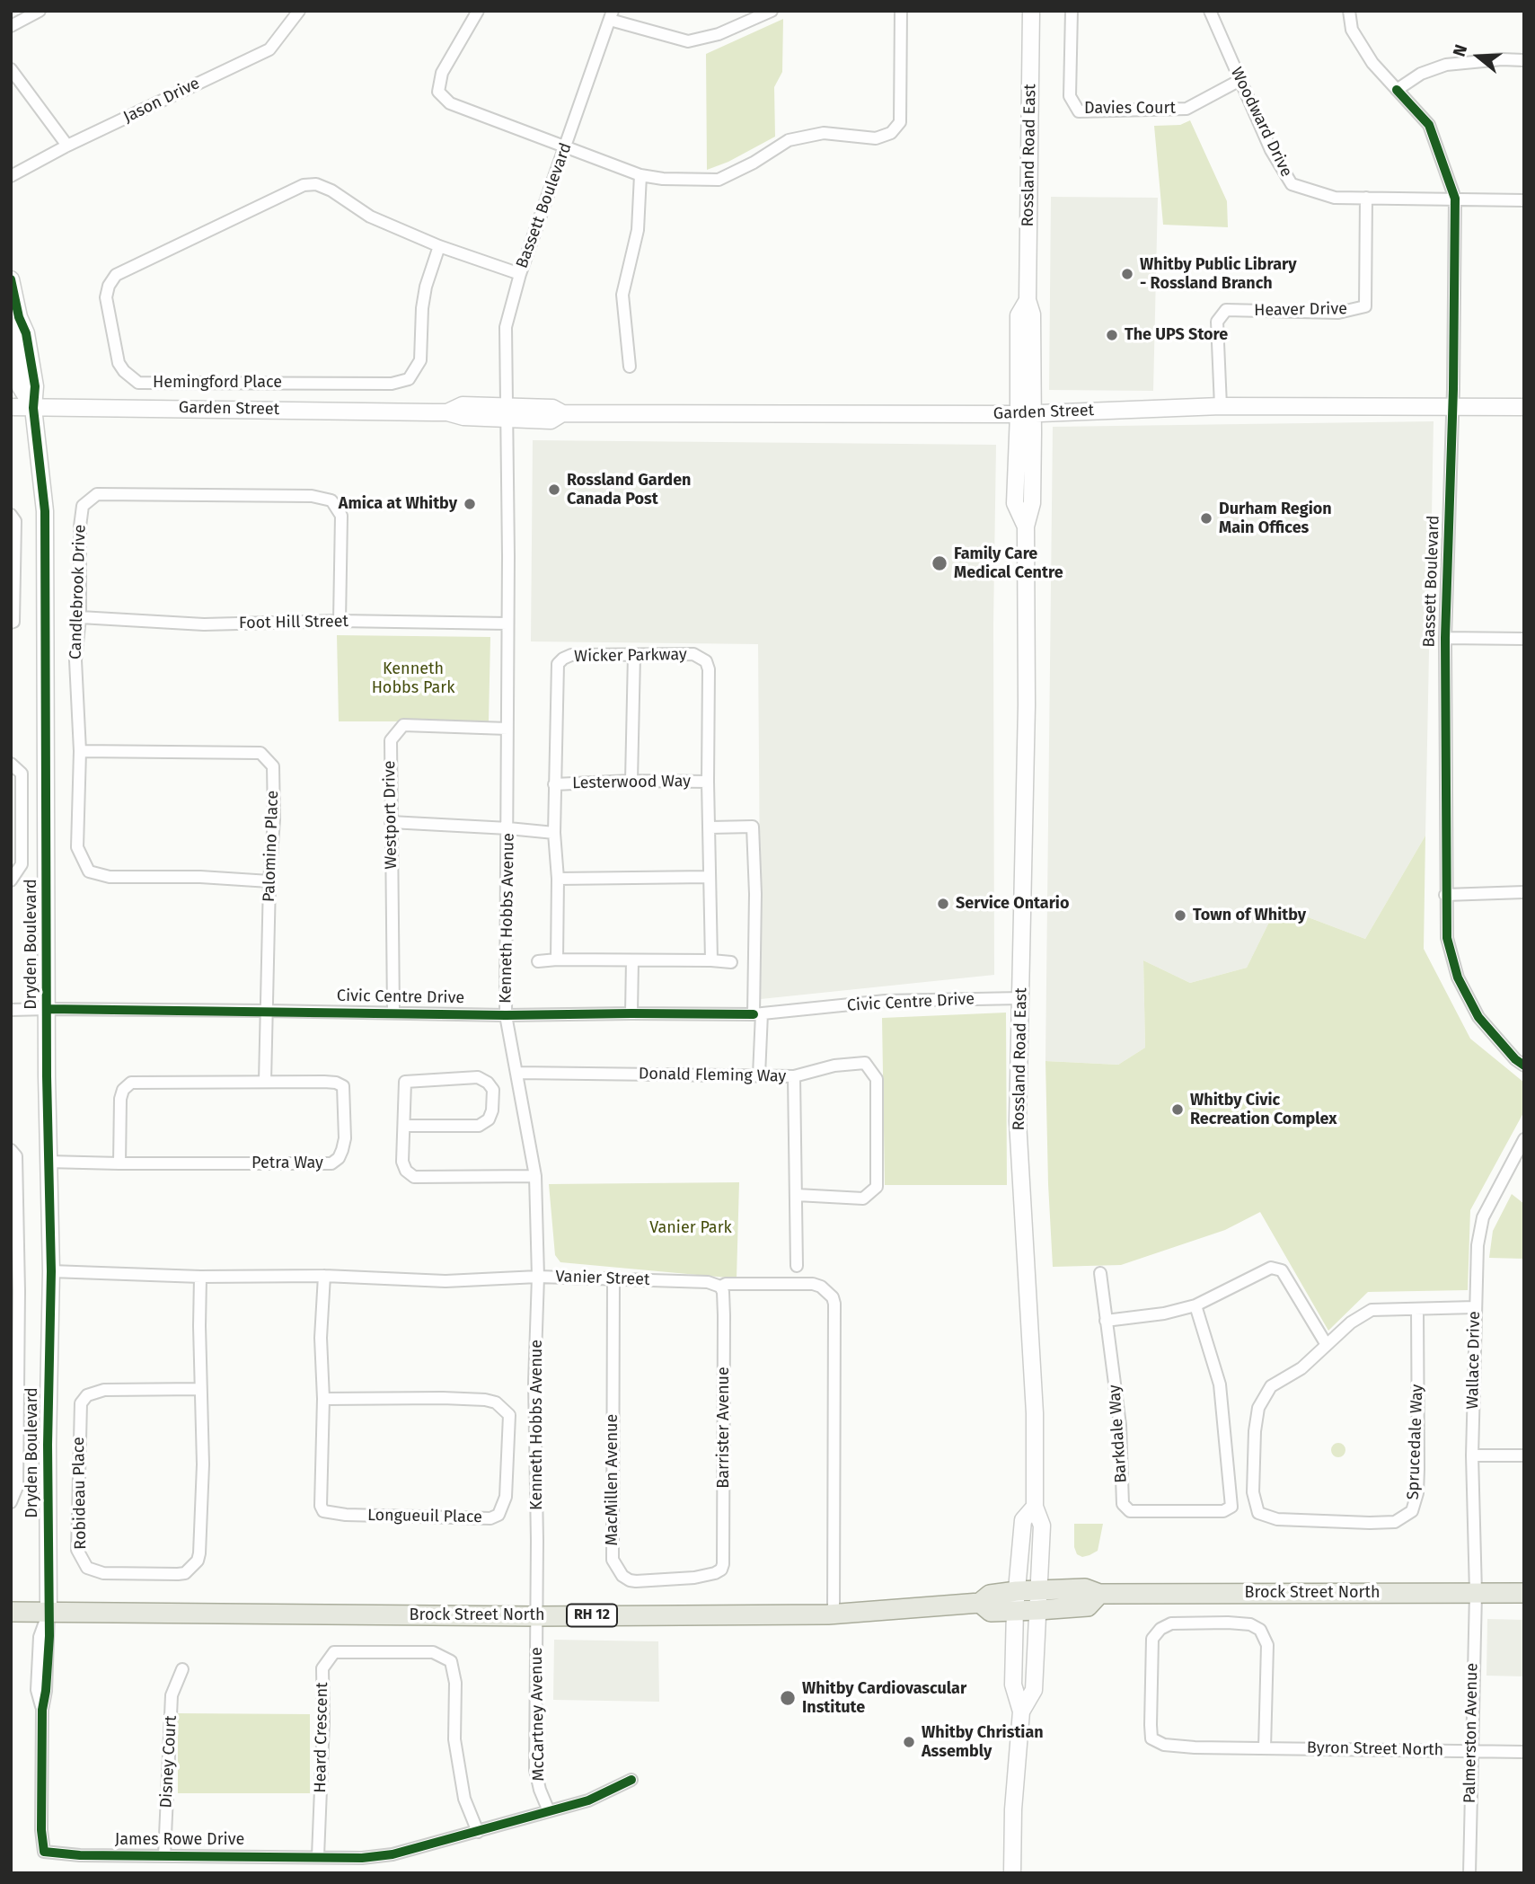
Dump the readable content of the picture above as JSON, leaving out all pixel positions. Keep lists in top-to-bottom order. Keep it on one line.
{"streets":{"main road":["Brock Street North","RH 12"],"street":["Jason Drive","Davies Court","Woodward Drive","Rossland Road East","Bassett Boulevard","Heaver Drive","Hemingford Place","Garden Street","Candlebrook Drive","Foot Hill Street","Wicker Parkway","Lesterwood Way","Westport Drive","Palomino Place","Kenneth Hobbs Avenue","Dryden Boulevard","Civic Centre Drive","Donald Fleming Way","Petra Way","Vanier Street","Wallace Drive","Barrister Avenue","Barkdale Way","Sprucedale Way","MacMillen Avenue","Robideau Place","Longueuil Place","McCartney Avenue","Palmerston Avenue","Heard Crescent","Byron Street North","Disney Court","James Rowe Drive"]},"crossings":[["Davies Court","Woodward Drive"],["Woodward Drive","Bassett Boulevard"],["Woodward Drive","Heaver Drive"],["Rossland Road East","Garden Street"],["Rossland Road East","Civic Centre Drive"],["Rossland Road East","Brock Street North"],["Bassett Boulevard","Hemingford Place"],["Bassett Boulevard","Garden Street"],["Bassett Boulevard","Kenneth Hobbs Avenue"],["Heaver Drive","Garden Street"],["Garden Street","Kenneth Hobbs Avenue"],["Garden Street","Dryden Boulevard"],["Candlebrook Drive","Foot Hill Street"],["Candlebrook Drive","Palomino Place"],["Foot Hill Street","Kenneth Hobbs Avenue"],["Wicker Parkway","Lesterwood Way"],["Westport Drive","Kenneth Hobbs Avenue"],["Westport Drive","Civic Centre Drive"],["Palomino Place","Civic Centre Drive"],["Kenneth Hobbs Avenue","Civic Centre Drive"],["Kenneth Hobbs Avenue","Donald Fleming Way"],["Kenneth Hobbs Avenue","Vanier Street"],["Kenneth Hobbs Avenue","Brock Street North"],["Kenneth Hobbs Avenue","McCartney Avenue"],["Dryden Boulevard","Civic Centre Drive"],["Dryden Boulevard","Petra Way"],["Dryden Boulevard","Vanier Street"],["Dryden Boulevard","Brock Street North"],["Dryden Boulevard","James Rowe Drive"],["Vanier Street","Barrister Avenue"],["Vanier Street","MacMillen Avenue"],["Vanier Street","Robideau Place"],["Vanier Street","Longueuil Place"],["Vanier Street","Brock Street North"],["Wallace Drive","Brock Street North"],["Wallace Drive","Palmerston Avenue"],["Barrister Avenue","MacMillen Avenue"],["Brock Street North","McCartney Avenue"],["Brock Street North","Palmerston Avenue"],["Brock Street North","James Rowe Drive"],["McCartney Avenue","James Rowe Drive"],["Palmerston Avenue","Byron Street North"],["Heard Crescent","James Rowe Drive"],["Disney Court","James Rowe Drive"]],"parks":["Kenneth Hobbs Park","Vanier Park"],"places":["Whitby Public Library - Rossland Branch","The UPS Store","Rossland Garden Canada Post","Amica at Whitby","Durham Region Main Offices","Family Care Medical Centre","Service Ontario","Town of Whitby","Whitby Civic Recreation Complex","Whitby Cardiovascular Institute","Whitby Christian Assembly"],"north":"left"}
